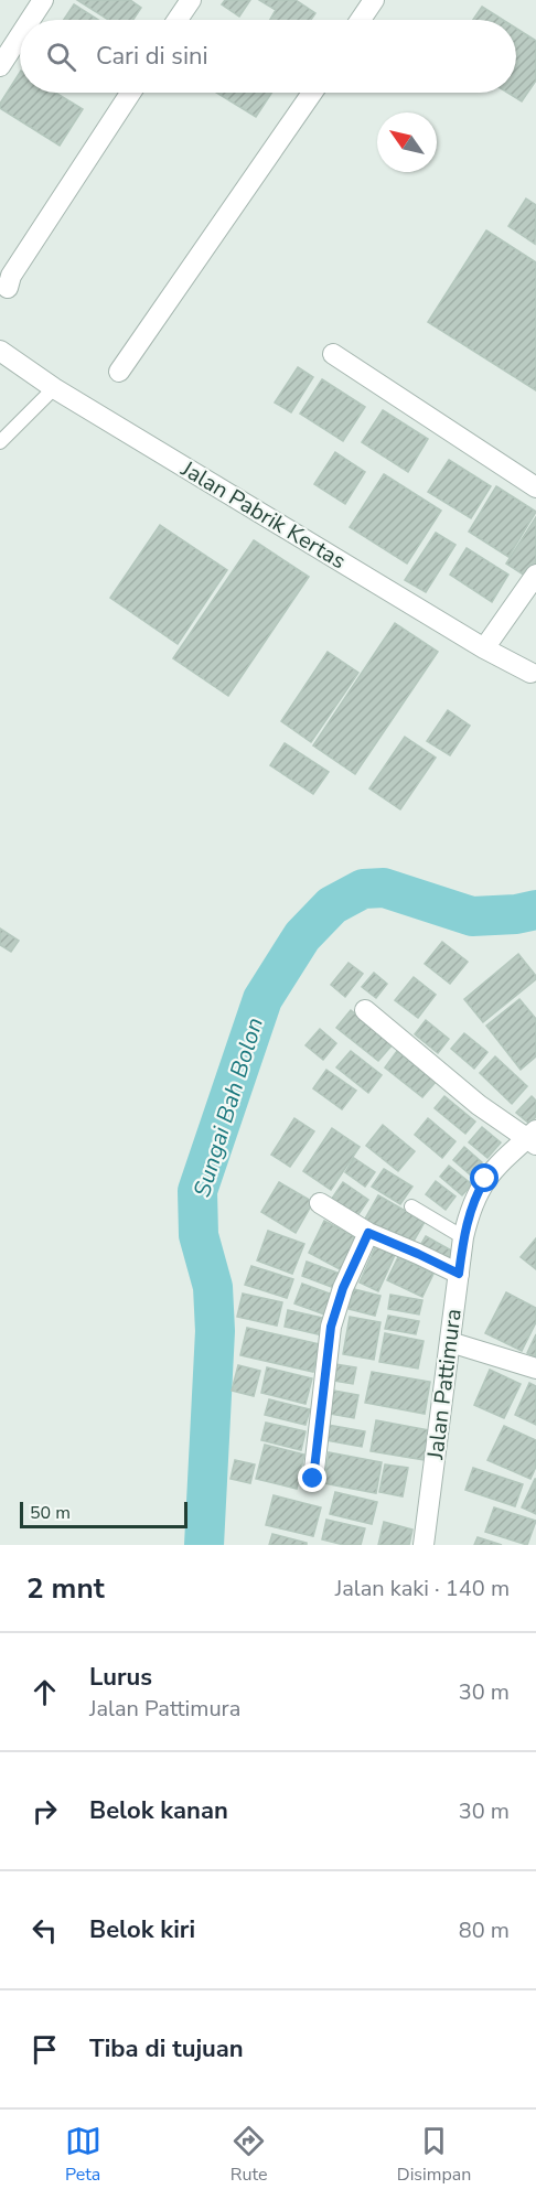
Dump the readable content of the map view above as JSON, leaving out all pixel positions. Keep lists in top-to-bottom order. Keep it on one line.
{"streets":{"street":["Jalan Pabrik Kertas","Jalan Pattimura"]},"water":["Sungai Bah Bolon"],"scale_bar":"50 m","north":"top left","page":{"search":"Cari di sini","scale":"50 m","heading":["2 mnt","Jalan kaki · 140 m"],"list":[["Lurus","Jalan Pattimura","30 m"],["Belok kanan","30 m"],["Belok kiri","80 m"],"Tiba di tujuan"],"nav":["Peta","Rute","Disimpan"]}}
